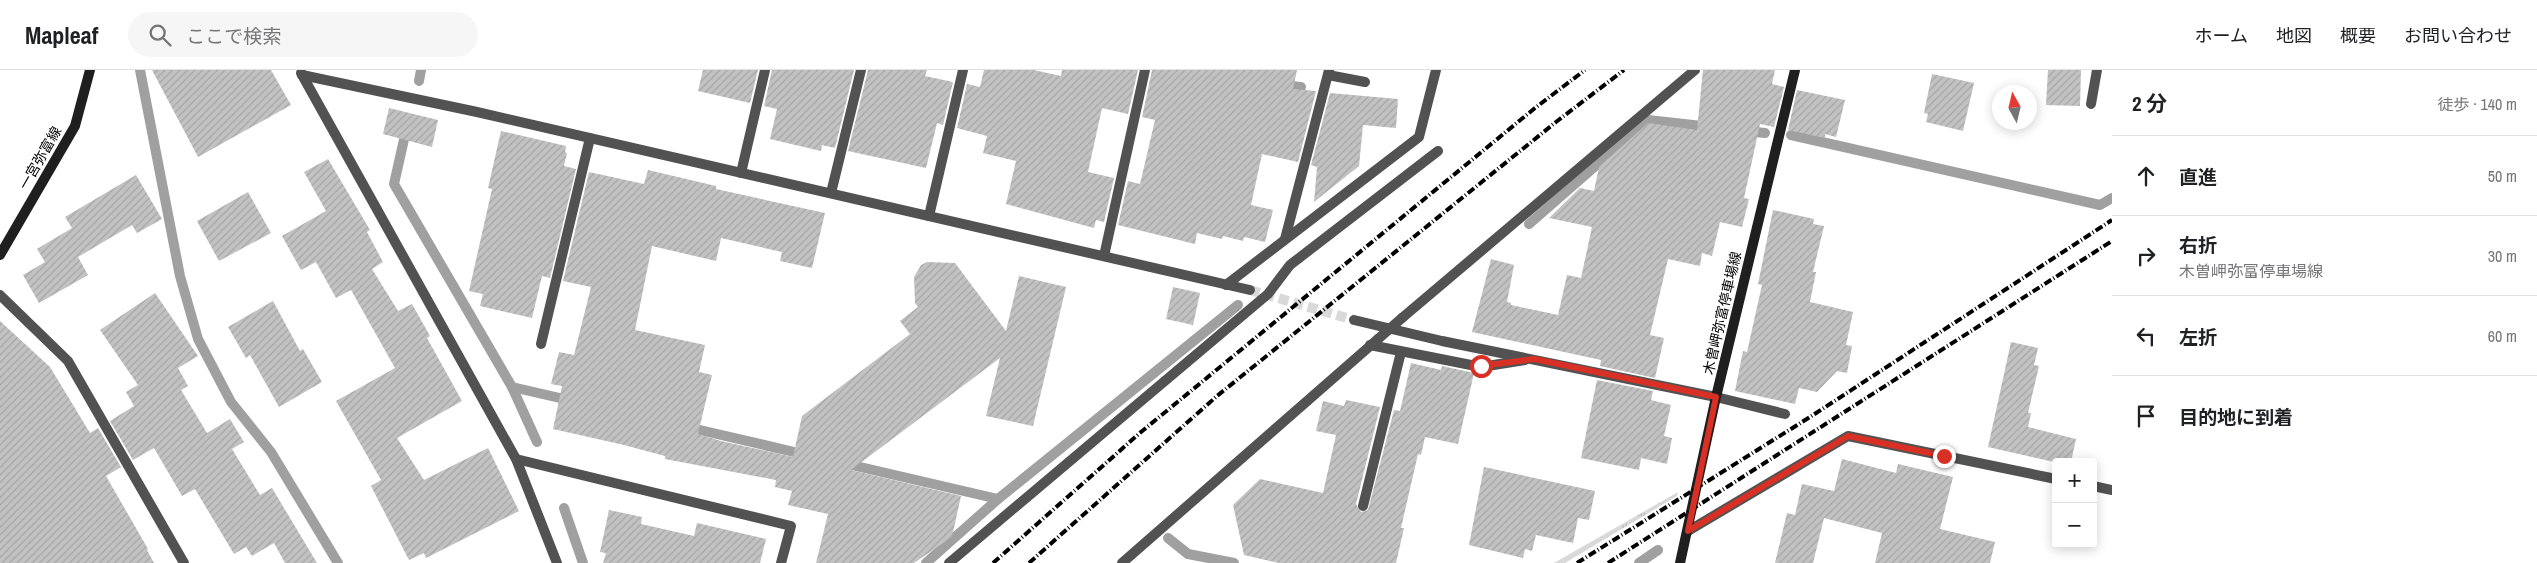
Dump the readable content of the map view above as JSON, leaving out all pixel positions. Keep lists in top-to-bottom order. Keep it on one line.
{"streets":{"main road":["一宮弥富線","木曽岬弥富停車場線"]},"north":"top","page":{"header":"Mapleaf","search":"ここで検索","nav":["ホーム","地図","概要","お問い合わせ"],"heading":["2 分","徒歩 · 140 m"],"list":[["直進","50 m"],["右折","木曽岬弥富停車場線","30 m"],["左折","60 m"],"目的地に到着"],"map_buttons":["+","−"]}}
